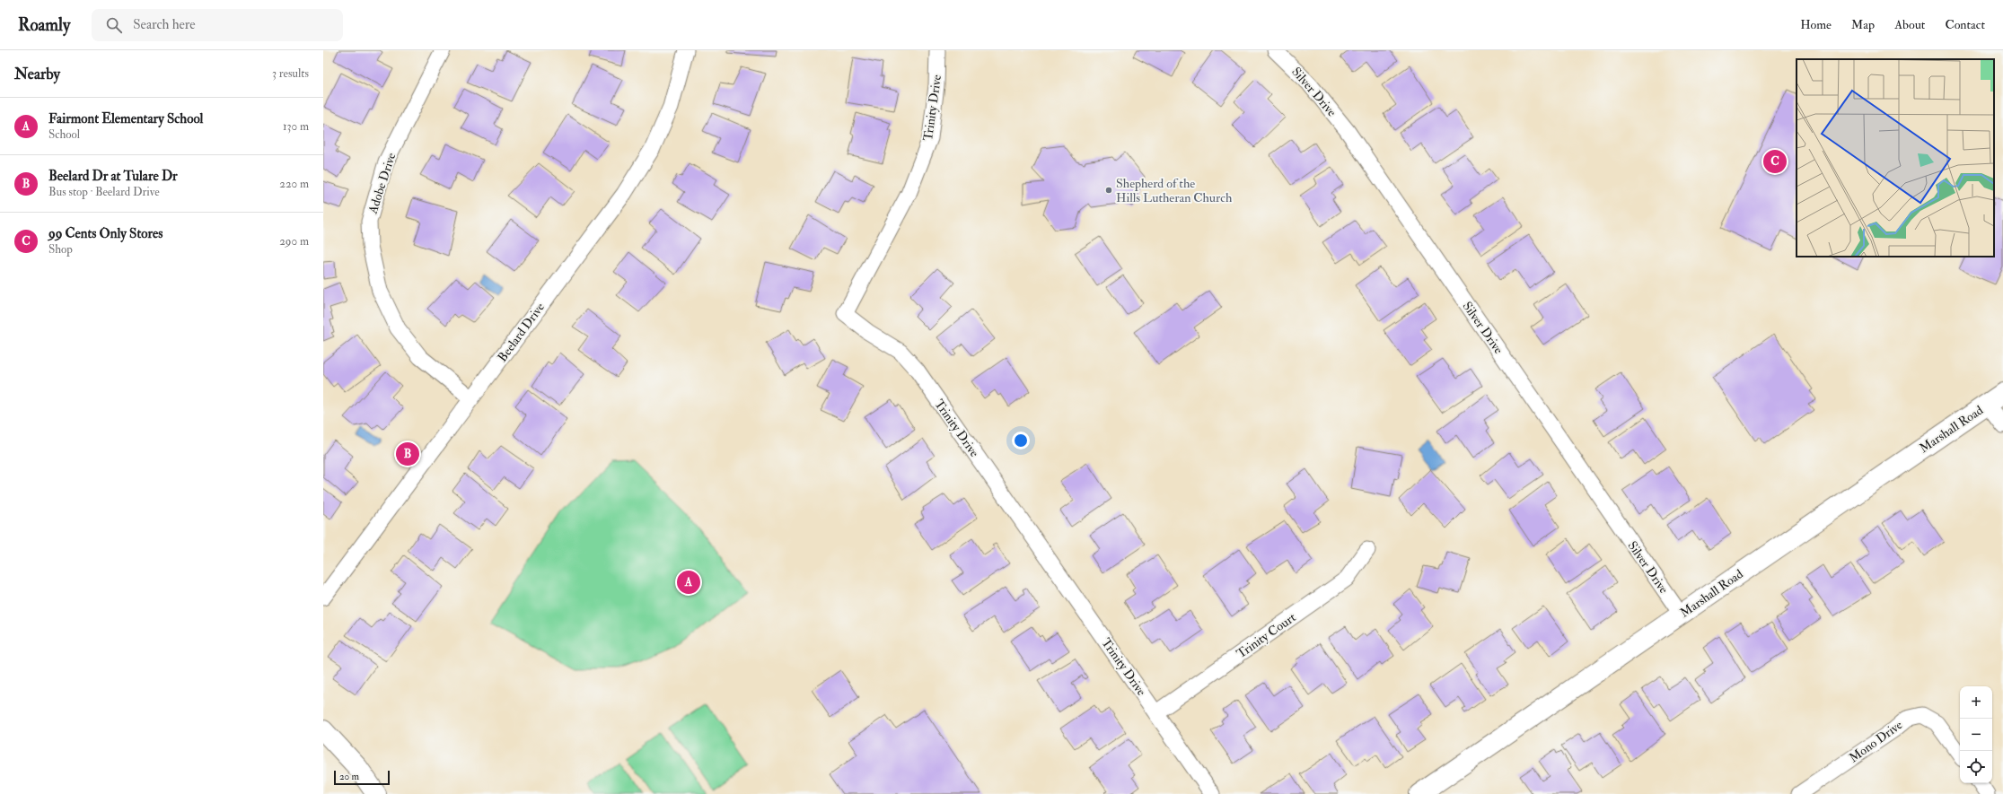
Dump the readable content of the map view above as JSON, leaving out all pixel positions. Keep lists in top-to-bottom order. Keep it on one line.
{"streets":{"street":["Silver Drive","Trinity Drive","Adobe Drive","Beelard Drive","Marshall Road","Trinity Court","Mono Drive"]},"crossings":[["Silver Drive","Marshall Road"],["Trinity Drive","Trinity Court"],["Adobe Drive","Beelard Drive"]],"places":["Shepherd of the Hills Lutheran Church"],"scale_bar":"20 m","page":{"header":"Roamly","search":"Search here","nav":["Home","Map","About","Contact"],"heading":["Nearby","3 results"],"list":[{"mark":"A","name":"Fairmont Elementary School","note":"School","value":"130 m"},{"mark":"B","name":"Beelard Dr at Tulare Dr","note":"Bus stop · Beelard Drive","value":"220 m"},{"mark":"C","name":"99 Cents Only Stores","note":"Shop","value":"290 m"}],"pins":["C","B","A"],"map_buttons":["+","−"],"scale":"20 m"}}
